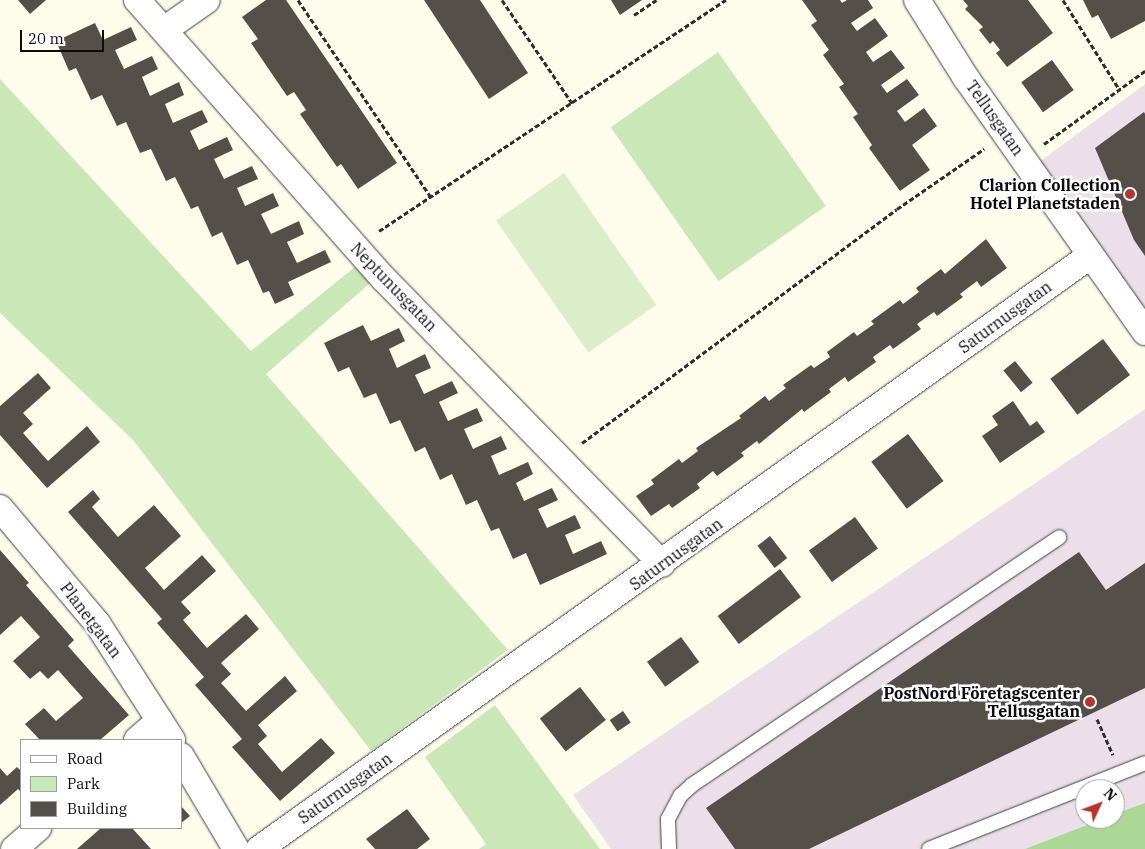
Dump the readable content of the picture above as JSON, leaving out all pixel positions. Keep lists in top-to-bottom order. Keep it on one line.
{"streets":{"street":["Tellusgatan","Neptunusgatan","Saturnusgatan","Planetgatan"]},"crossings":[["Tellusgatan","Saturnusgatan"],["Neptunusgatan","Saturnusgatan"]],"places":["Clarion Collection Hotel Planetstaden","PostNord Företagscenter Tellusgatan"],"legend":["Road","Park","Building"],"scale_bar":"20 m","north":"top right"}
